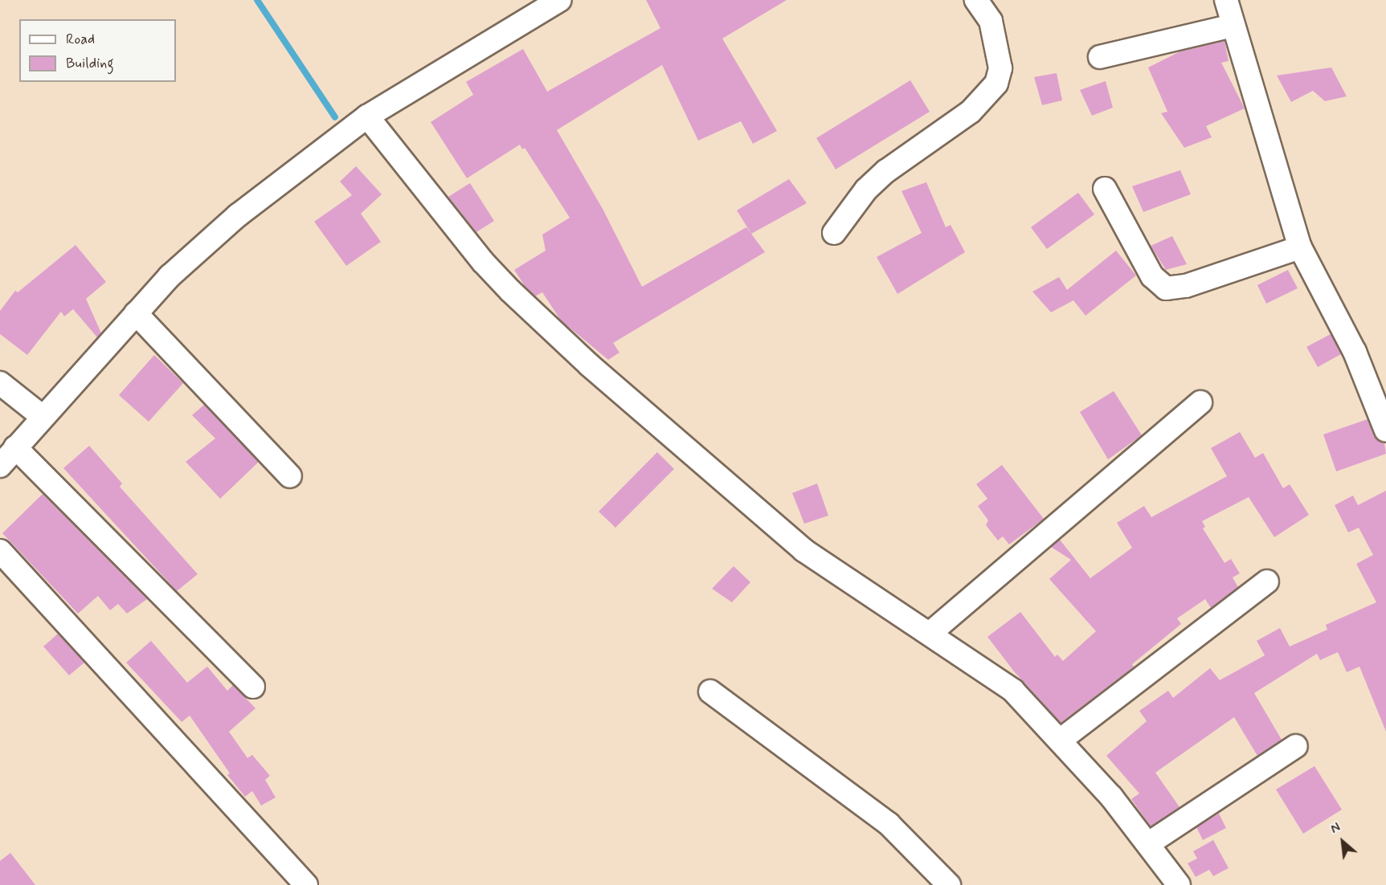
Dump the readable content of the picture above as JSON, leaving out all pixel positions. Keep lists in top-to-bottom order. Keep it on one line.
{"legend":["Road","Building"],"north":"top left"}
